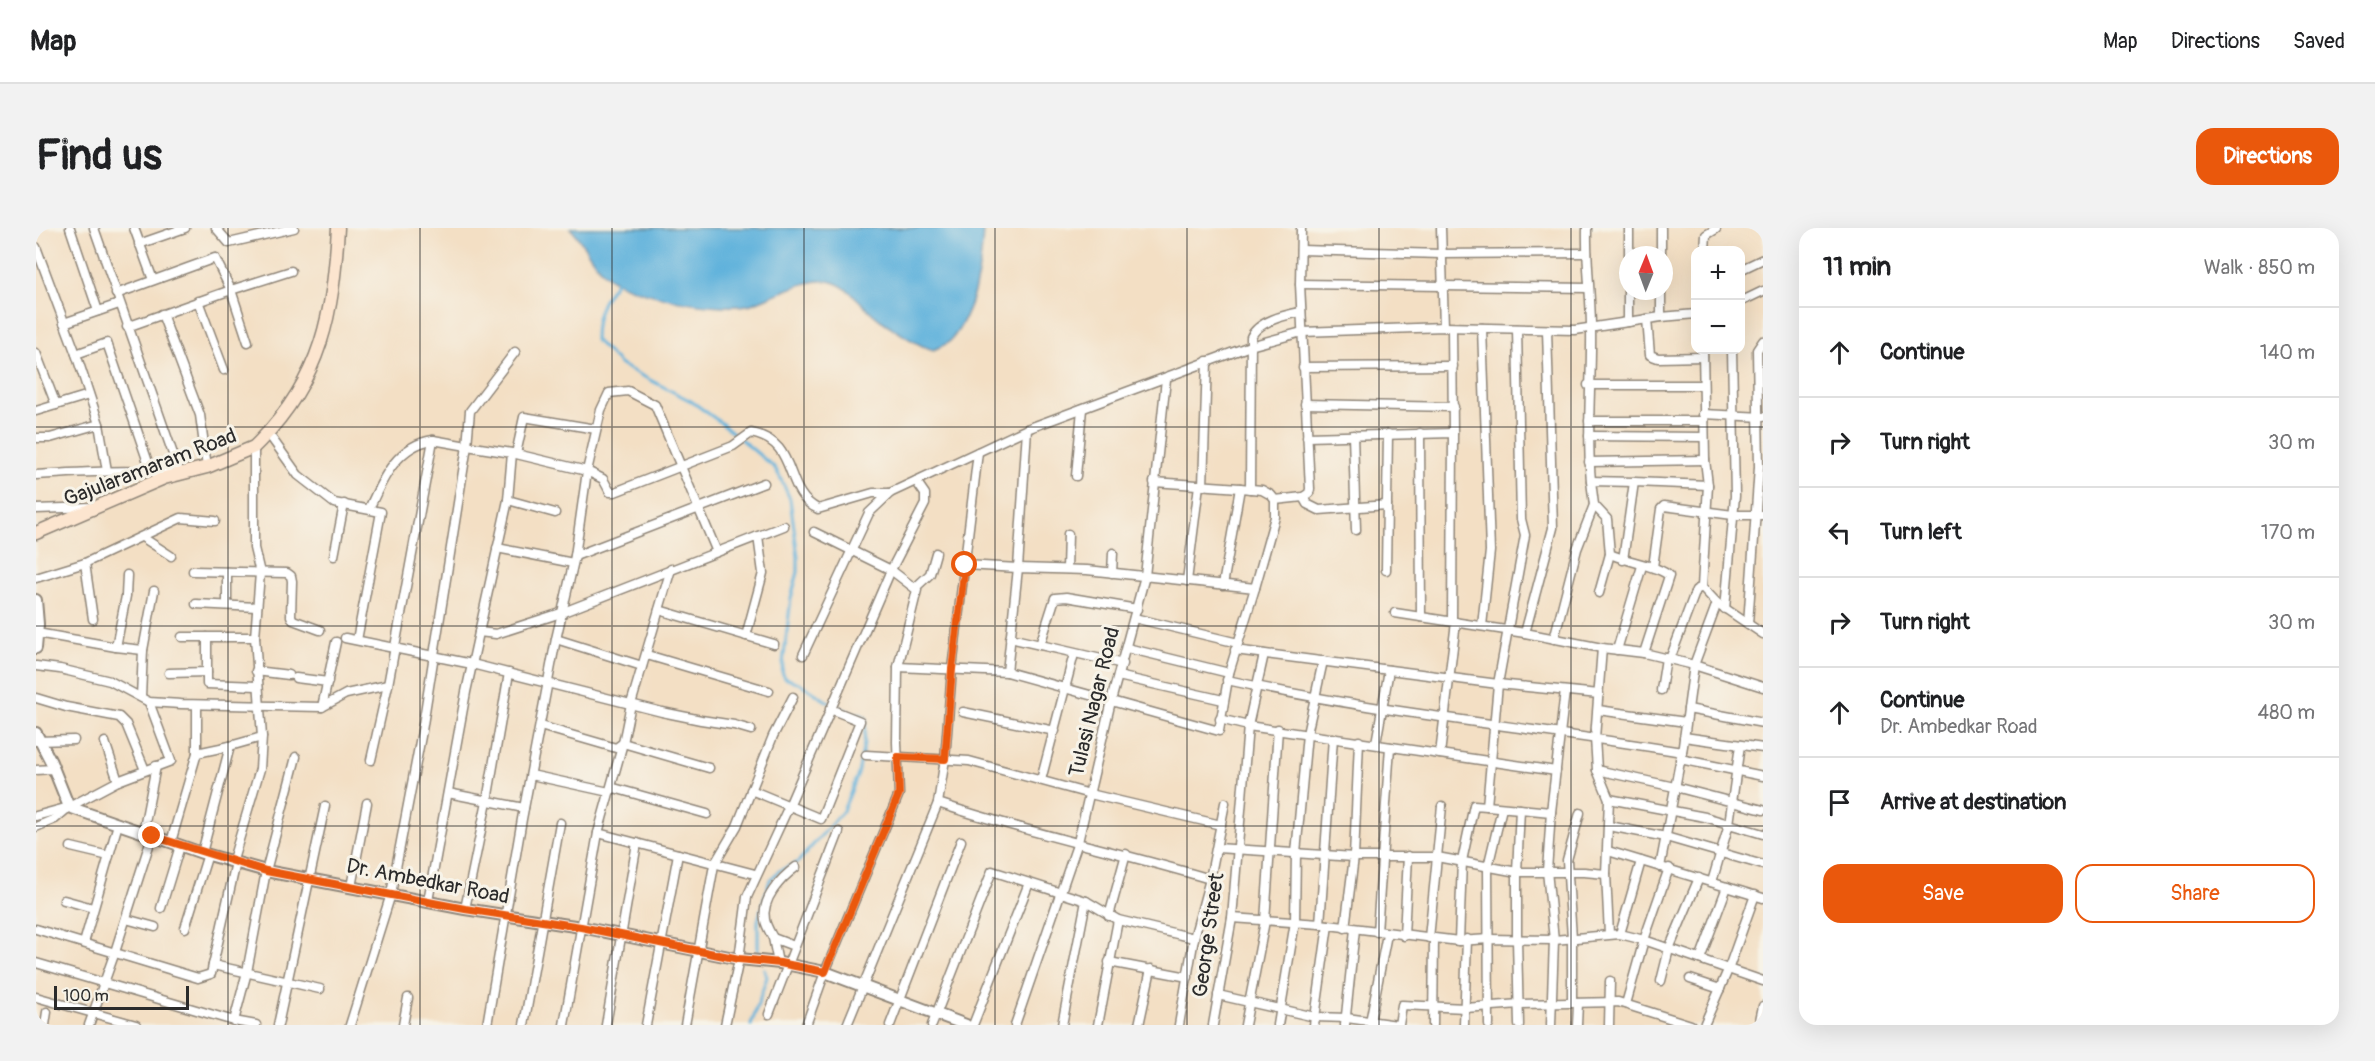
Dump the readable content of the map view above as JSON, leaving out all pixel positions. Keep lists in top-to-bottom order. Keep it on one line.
{"streets":{"main road":["Gajularamaram Road"],"street":["Tulasi Nagar Road","Dr. Ambedkar Road","George Street"]},"scale_bar":"100 m","north":"top","page":{"header":"Map","nav":["Map","Directions","Saved"],"buttons":["Directions",["Save","Share"]],"title":"Find us","heading":["11 min","Walk · 850 m"],"map_buttons":["+","−"],"list":[["Continue","140 m"],["Turn right","30 m"],["Turn left","170 m"],["Turn right","30 m"],["Continue","Dr. Ambedkar Road","480 m"],"Arrive at destination"],"scale":"100 m"}}
